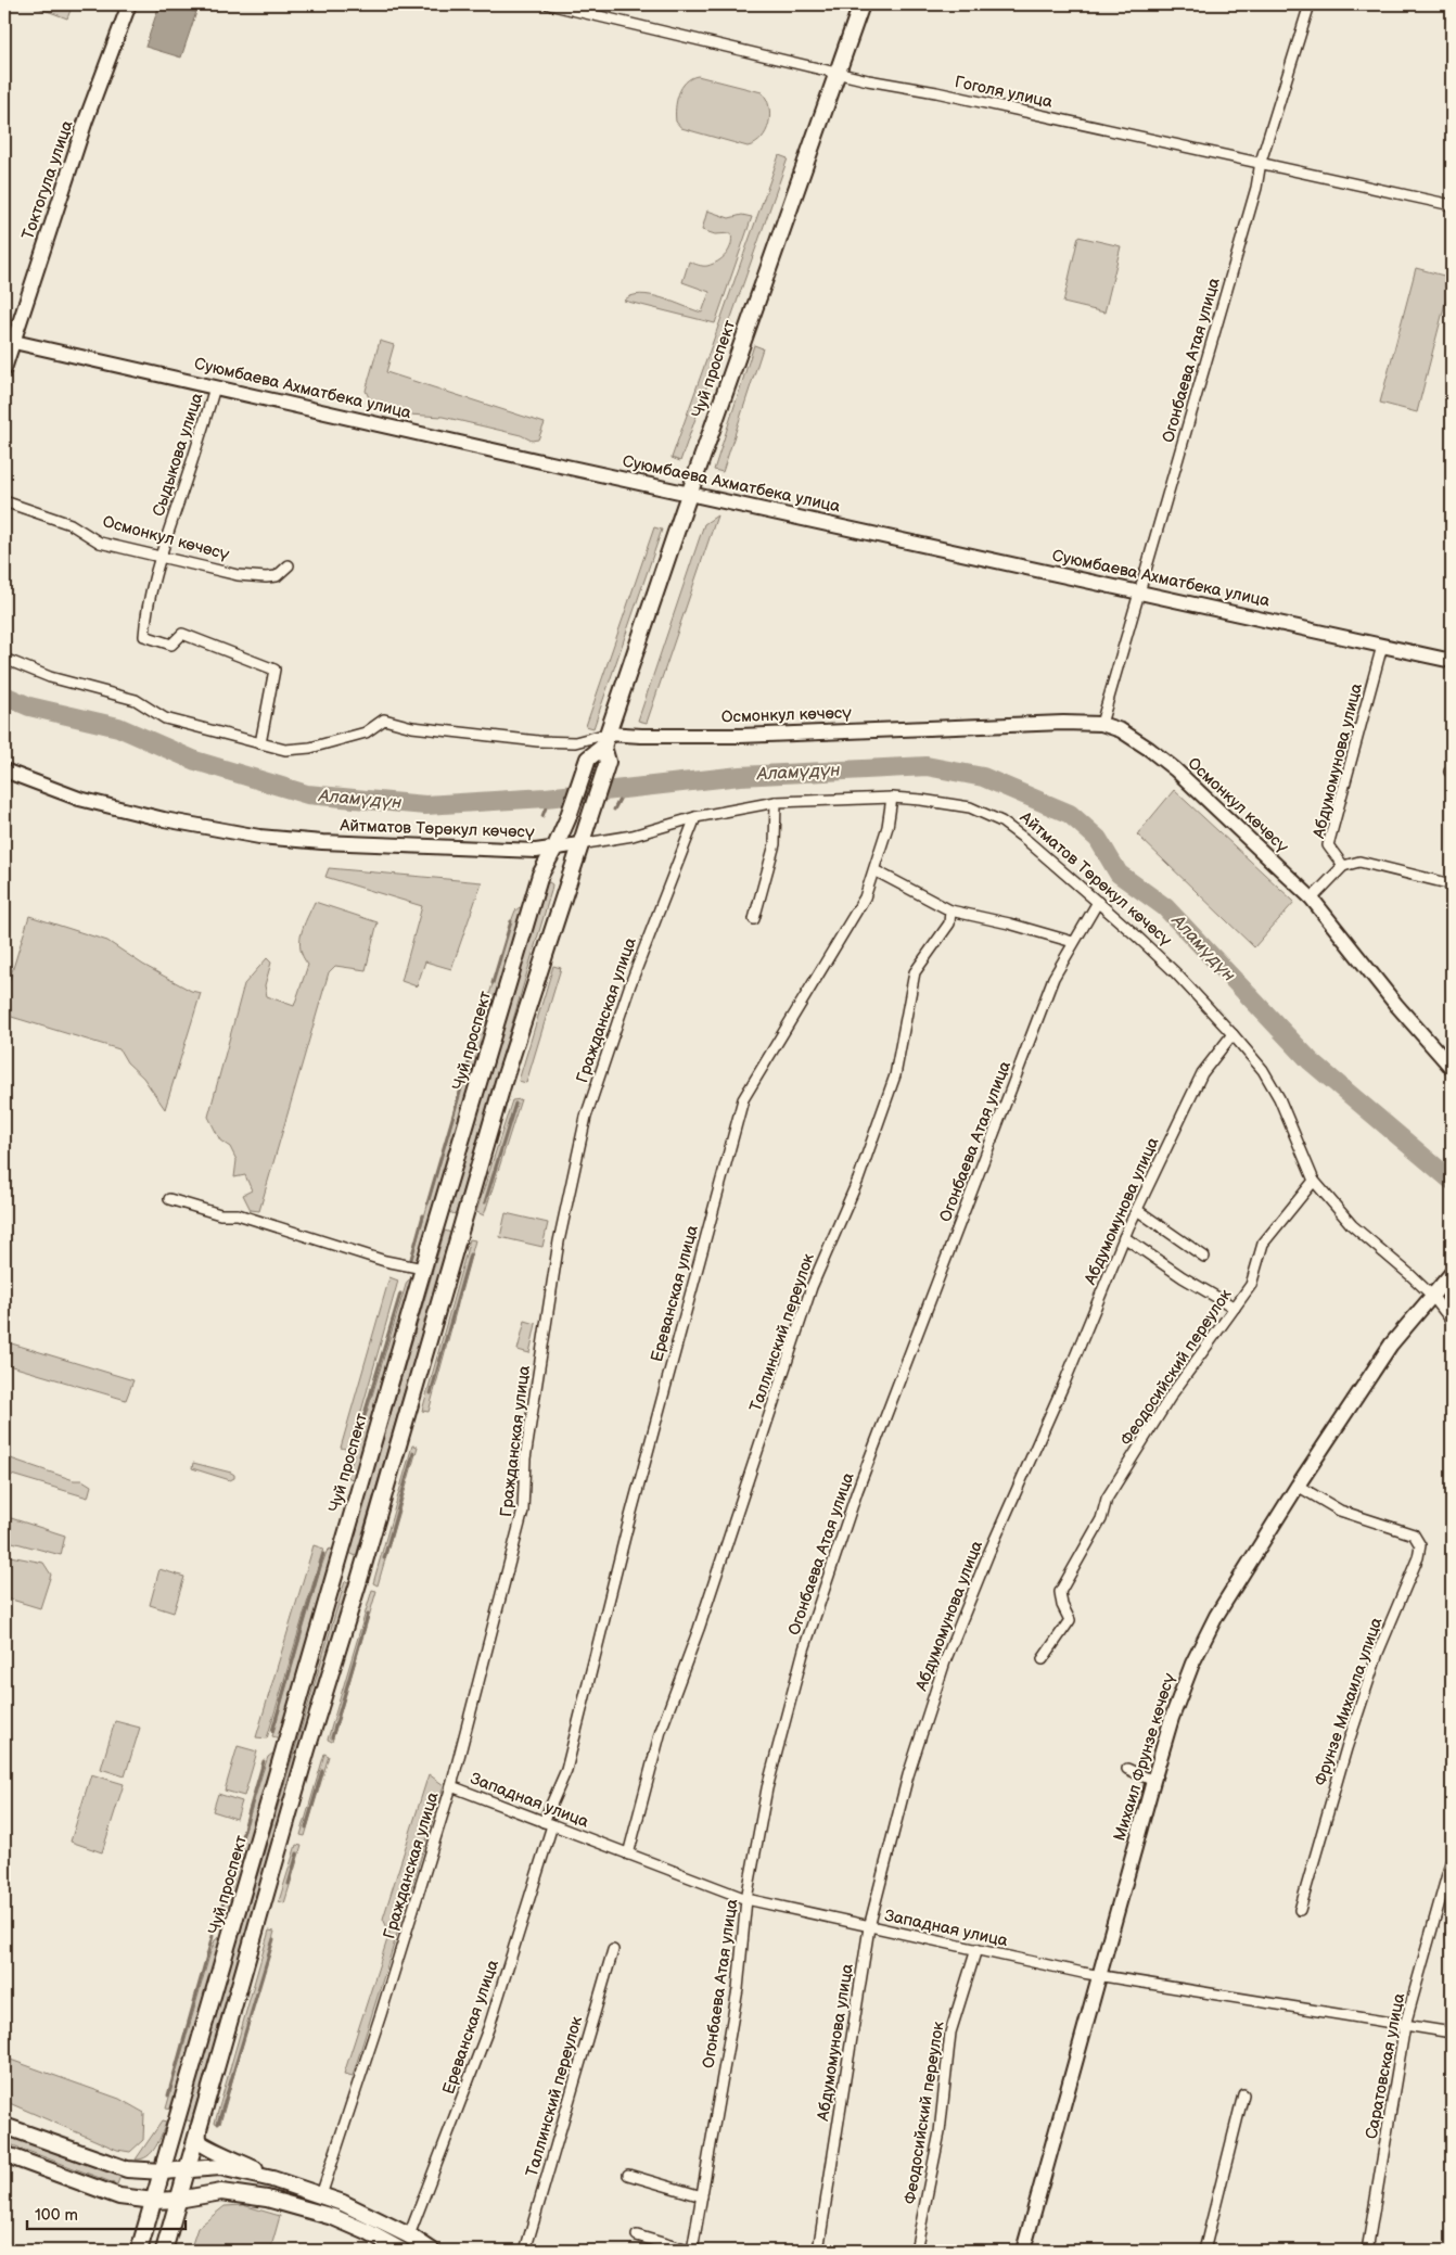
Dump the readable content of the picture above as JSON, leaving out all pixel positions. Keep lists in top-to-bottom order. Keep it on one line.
{"streets":{"main road":["Чуй проспект"],"street":["Гоголя улица","Токтогула улица","Огонбаева Атая улица","Суюмбаева Ахматбека улица","Сыдыкова улица","Осмонкул көчөсү","Абдумомунова улица","Айтматов Төрөкул көчөсү","Гражданская улица","Ереванская улица","Таллинский переулок","Феодосийский переулок","Фрунзе Михаила улица","Михаил Фрунзе көчөсү","Западная улица","Саратовская улица"]},"crossings":[["Гоголя улица","Огонбаева Атая улица"],["Гоголя улица","Чуй проспект"],["Токтогула улица","Суюмбаева Ахматбека улица"],["Огонбаева Атая улица","Суюмбаева Ахматбека улица"],["Огонбаева Атая улица","Осмонкул көчөсү"],["Огонбаева Атая улица","Айтматов Төрөкул көчөсү"],["Огонбаева Атая улица","Западная улица"],["Чуй проспект","Суюмбаева Ахматбека улица"],["Чуй проспект","Осмонкул көчөсү"],["Чуй проспект","Айтматов Төрөкул көчөсү"],["Суюмбаева Ахматбека улица","Сыдыкова улица"],["Суюмбаева Ахматбека улица","Абдумомунова улица"],["Сыдыкова улица","Осмонкул көчөсү"],["Абдумомунова улица","Айтматов Төрөкул көчөсү"],["Абдумомунова улица","Западная улица"],["Айтматов Төрөкул көчөсү","Гражданская улица"],["Айтматов Төрөкул көчөсү","Ереванская улица"],["Айтматов Төрөкул көчөсү","Феодосийский переулок"],["Айтматов Төрөкул көчөсү","Михаил Фрунзе көчөсү"],["Гражданская улица","Западная улица"],["Ереванская улица","Западная улица"],["Таллинский переулок","Западная улица"],["Феодосийский переулок","Западная улица"],["Фрунзе Михаила улица","Михаил Фрунзе көчөсү"],["Михаил Фрунзе көчөсү","Западная улица"],["Западная улица","Саратовская улица"]],"water":["Аламүдүн"],"scale_bar":"100 m"}
